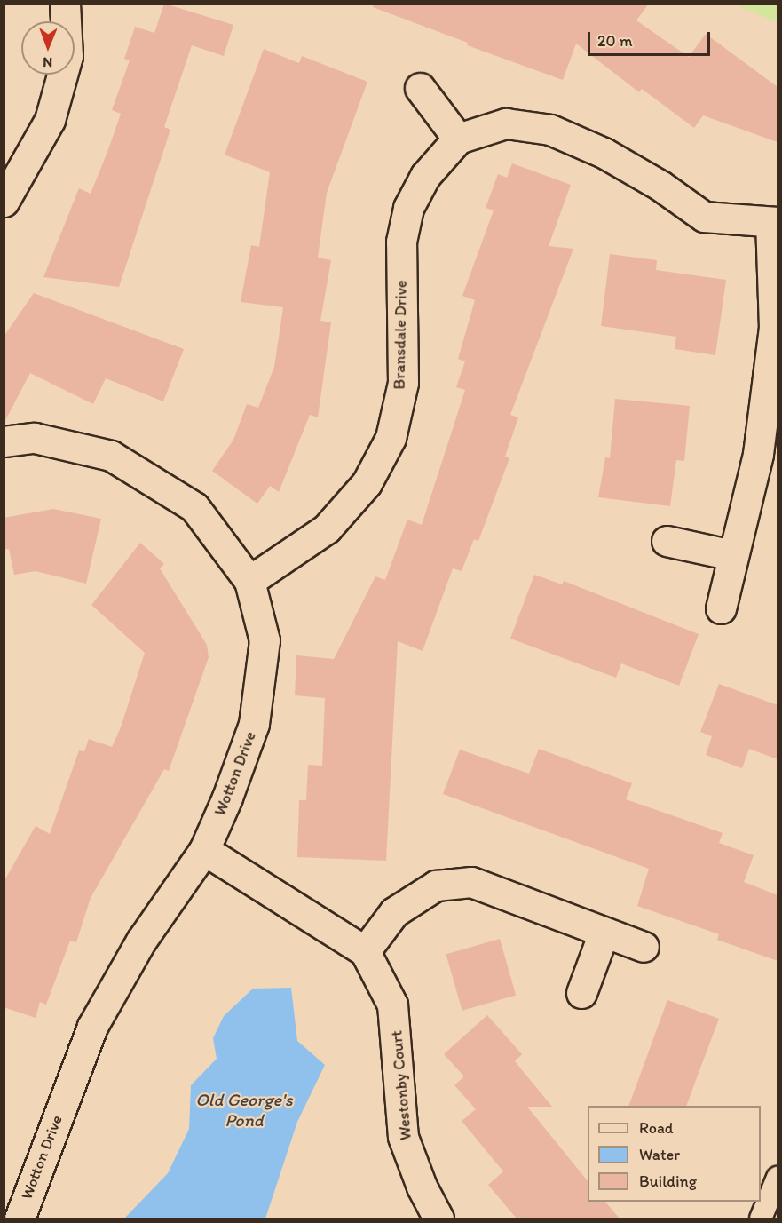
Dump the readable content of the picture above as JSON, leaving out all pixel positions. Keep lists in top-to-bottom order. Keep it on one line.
{"streets":{"street":["Bransdale Drive","Wotton Drive","Westonby Court"]},"crossings":[["Bransdale Drive","Wotton Drive"]],"water":["Old George's Pond"],"legend":["Road","Water","Building"],"scale_bar":"20 m","north":"bottom"}
